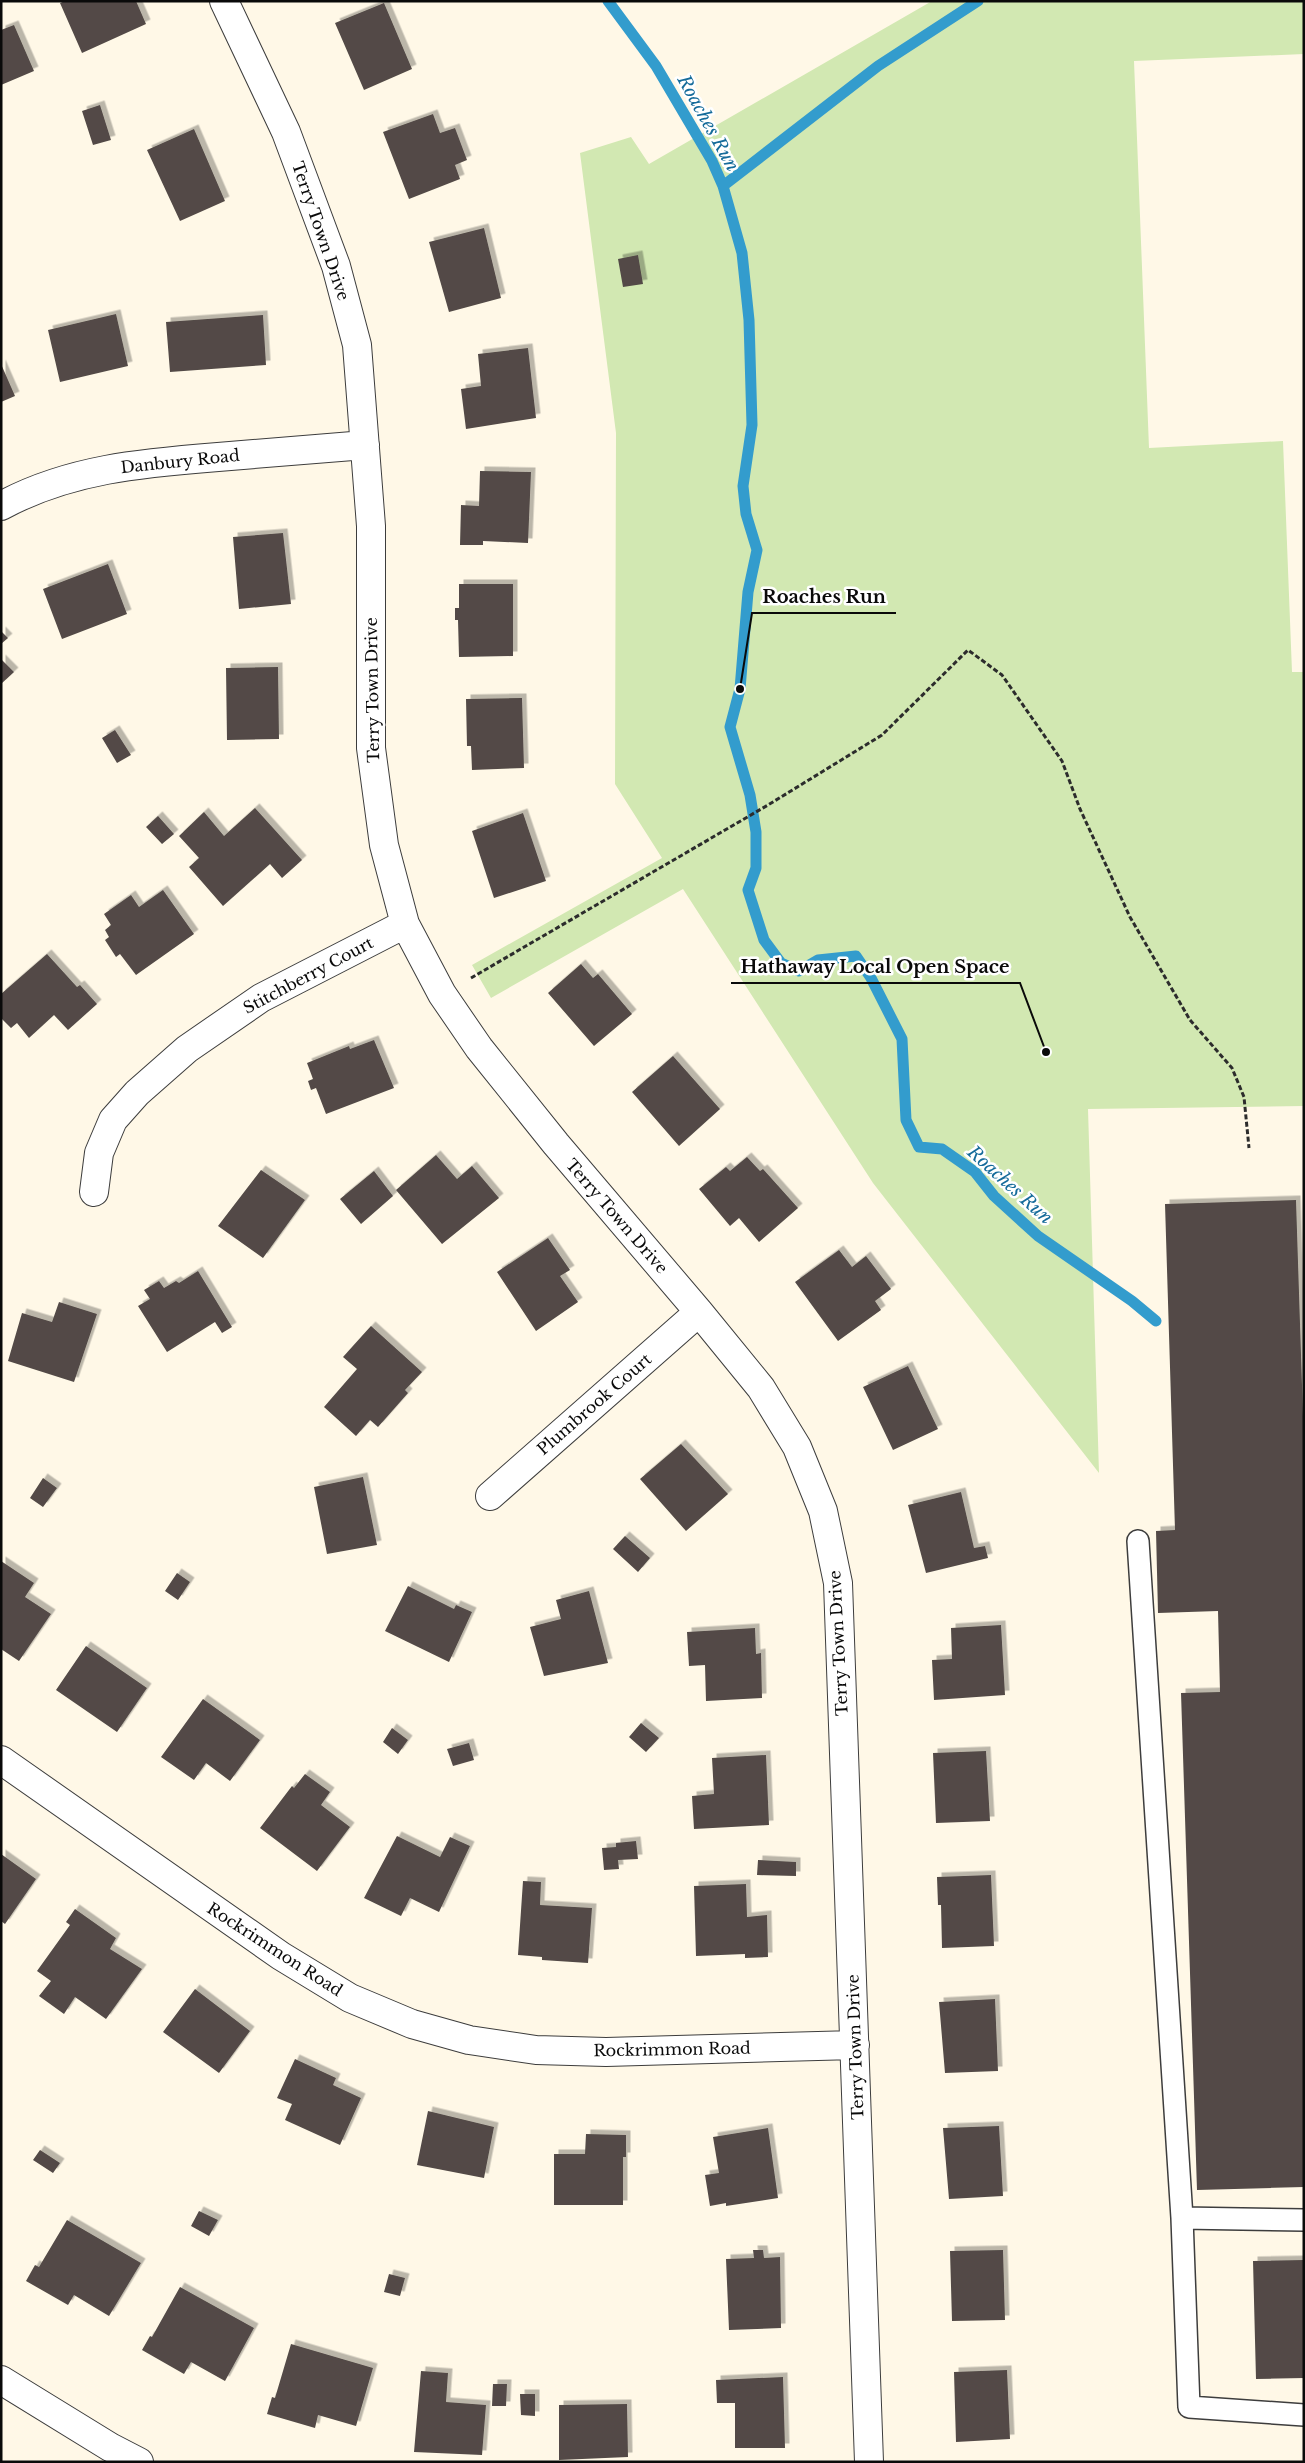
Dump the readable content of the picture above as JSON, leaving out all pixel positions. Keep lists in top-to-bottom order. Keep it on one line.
{"streets":{"street":["Terry Town Drive","Danbury Road","Stitchberry Court","Plumbrook Court","Rockrimmon Road"]},"crossings":[["Terry Town Drive","Danbury Road"],["Terry Town Drive","Stitchberry Court"],["Terry Town Drive","Plumbrook Court"],["Terry Town Drive","Rockrimmon Road"]],"water":["Roaches Run"],"places":["Roaches Run","Hathaway Local Open Space"]}
